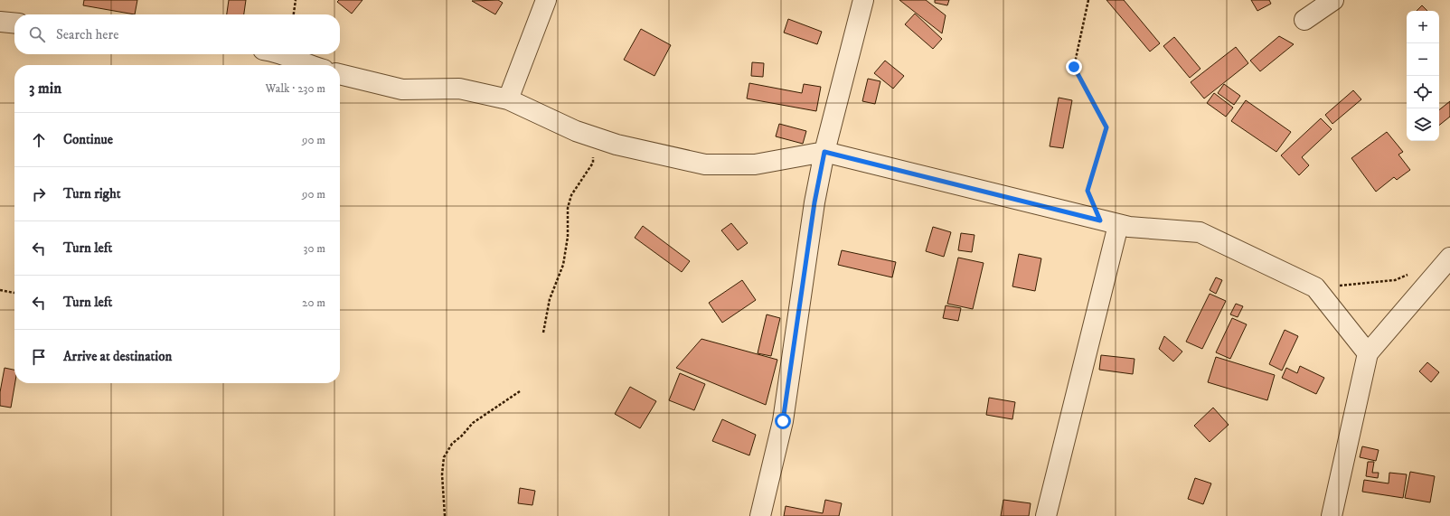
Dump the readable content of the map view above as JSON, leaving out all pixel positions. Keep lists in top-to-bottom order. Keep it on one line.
{"page":{"map_buttons":["+","−"],"search":"Search here","heading":["3 min","Walk · 230 m"],"list":[["Continue","90 m"],["Turn right","90 m"],["Turn left","30 m"],["Turn left","20 m"],"Arrive at destination"]}}
